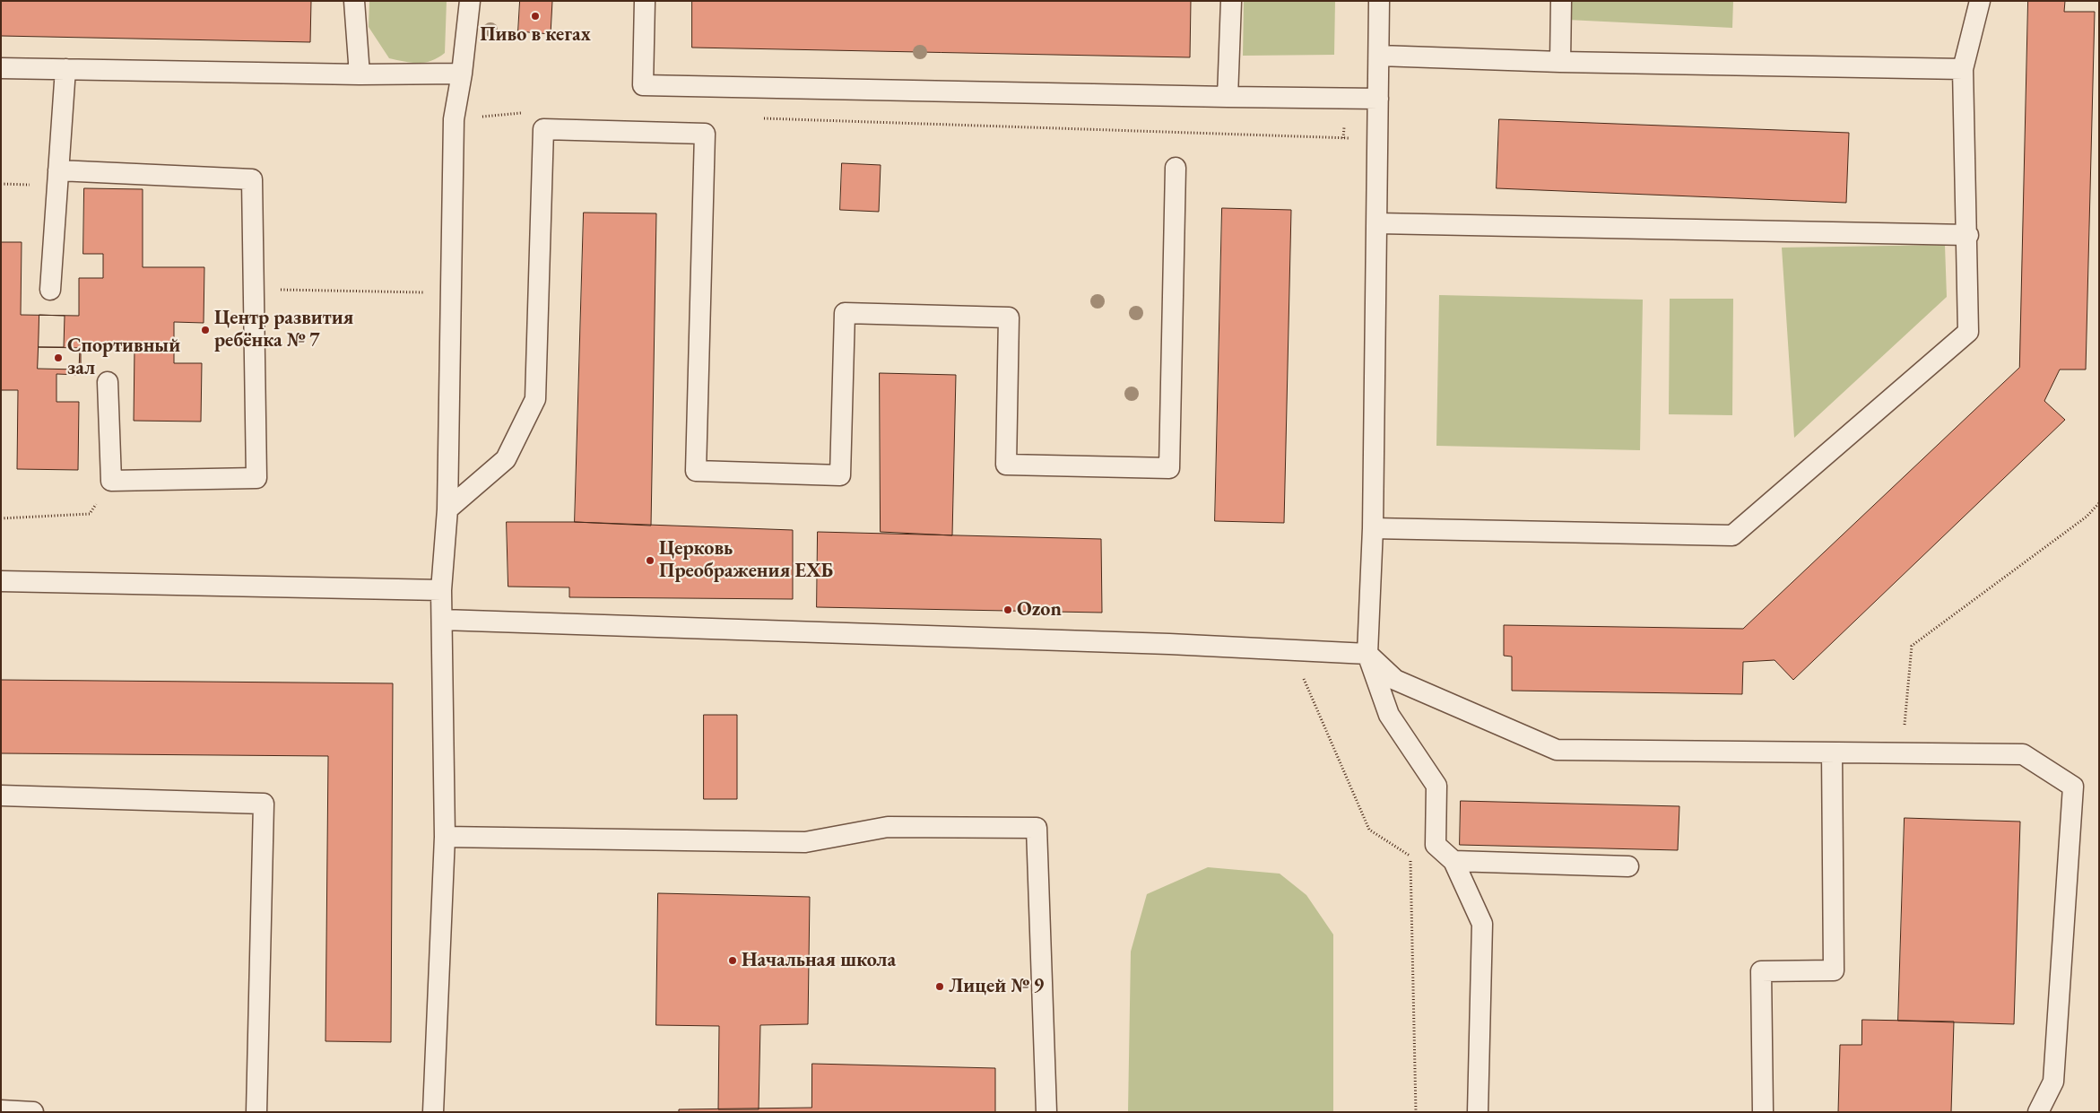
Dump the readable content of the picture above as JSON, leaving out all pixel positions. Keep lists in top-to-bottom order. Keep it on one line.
{"places":["Пиво в кегах","Центр развития ребёнка № 7","Спортивный зал","Церковь Преображения ЕХБ","Ozon","Начальная школа","Лицей № 9"]}
